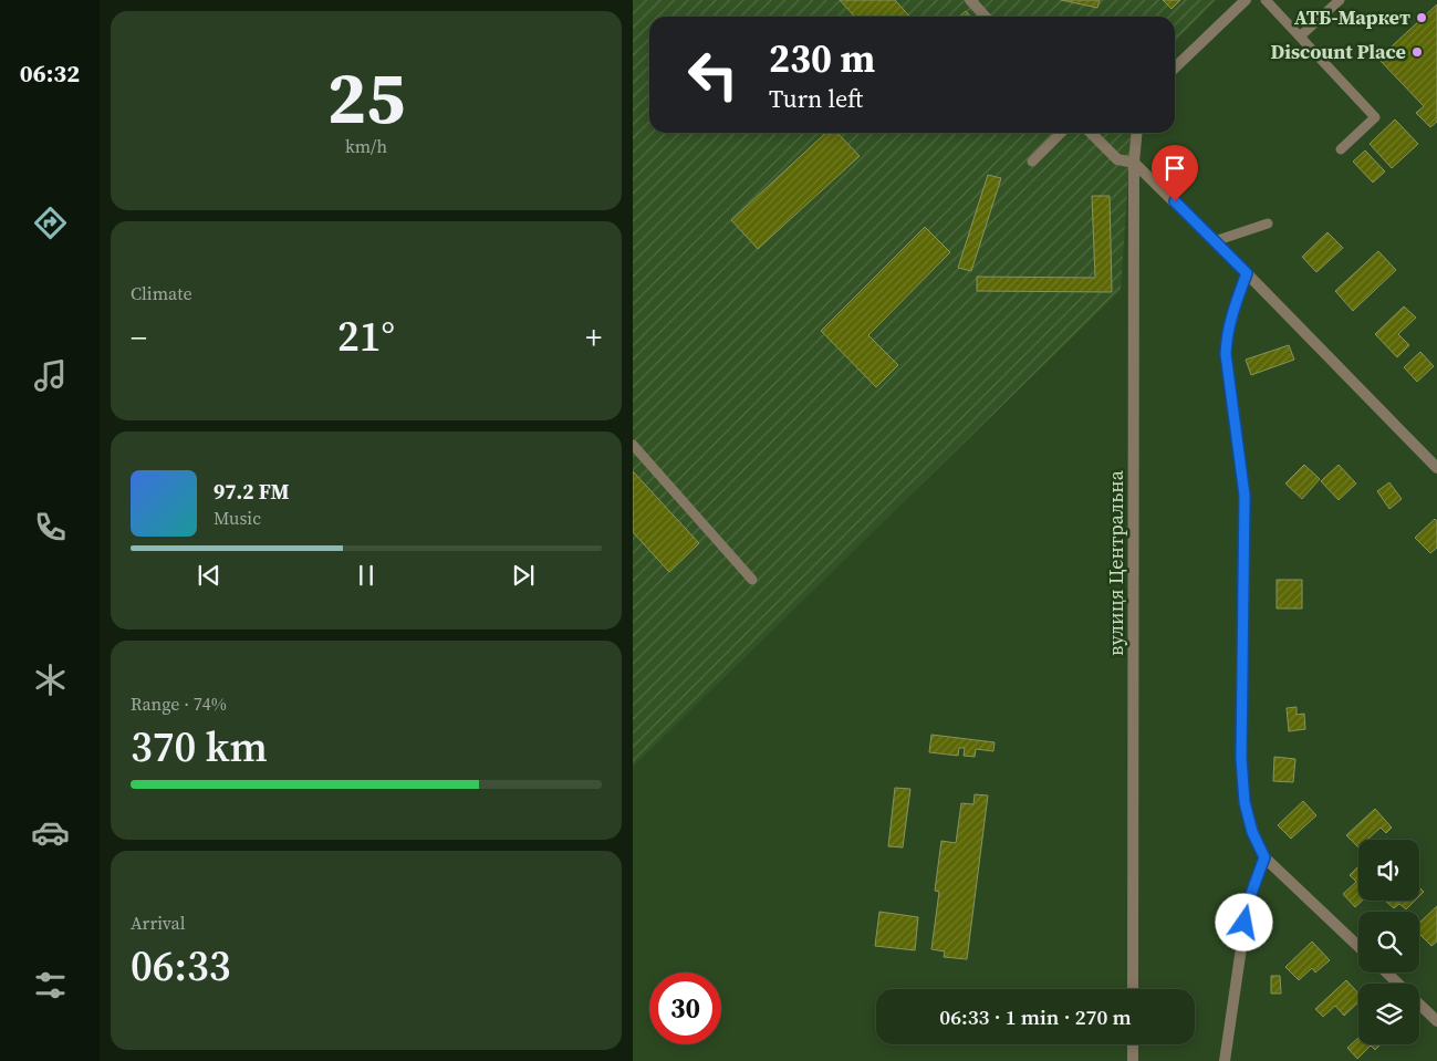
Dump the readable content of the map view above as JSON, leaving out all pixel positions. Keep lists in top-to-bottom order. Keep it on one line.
{"streets":{"street":["вулиця Центральна"]},"places":["АТБ-Маркет","Discount Place"],"page":{"tabs":"06:32","tile":[["25","km/h"],"Climate",["Range · 74%","370 km"],["Arrival","06:33"]],"turn":["230 m","Turn left"],"heat":["−","21°","+"],"song":["97.2 FM","Music"],"limit":"30","trip":"06:33 · 1 min · 270 m"}}
